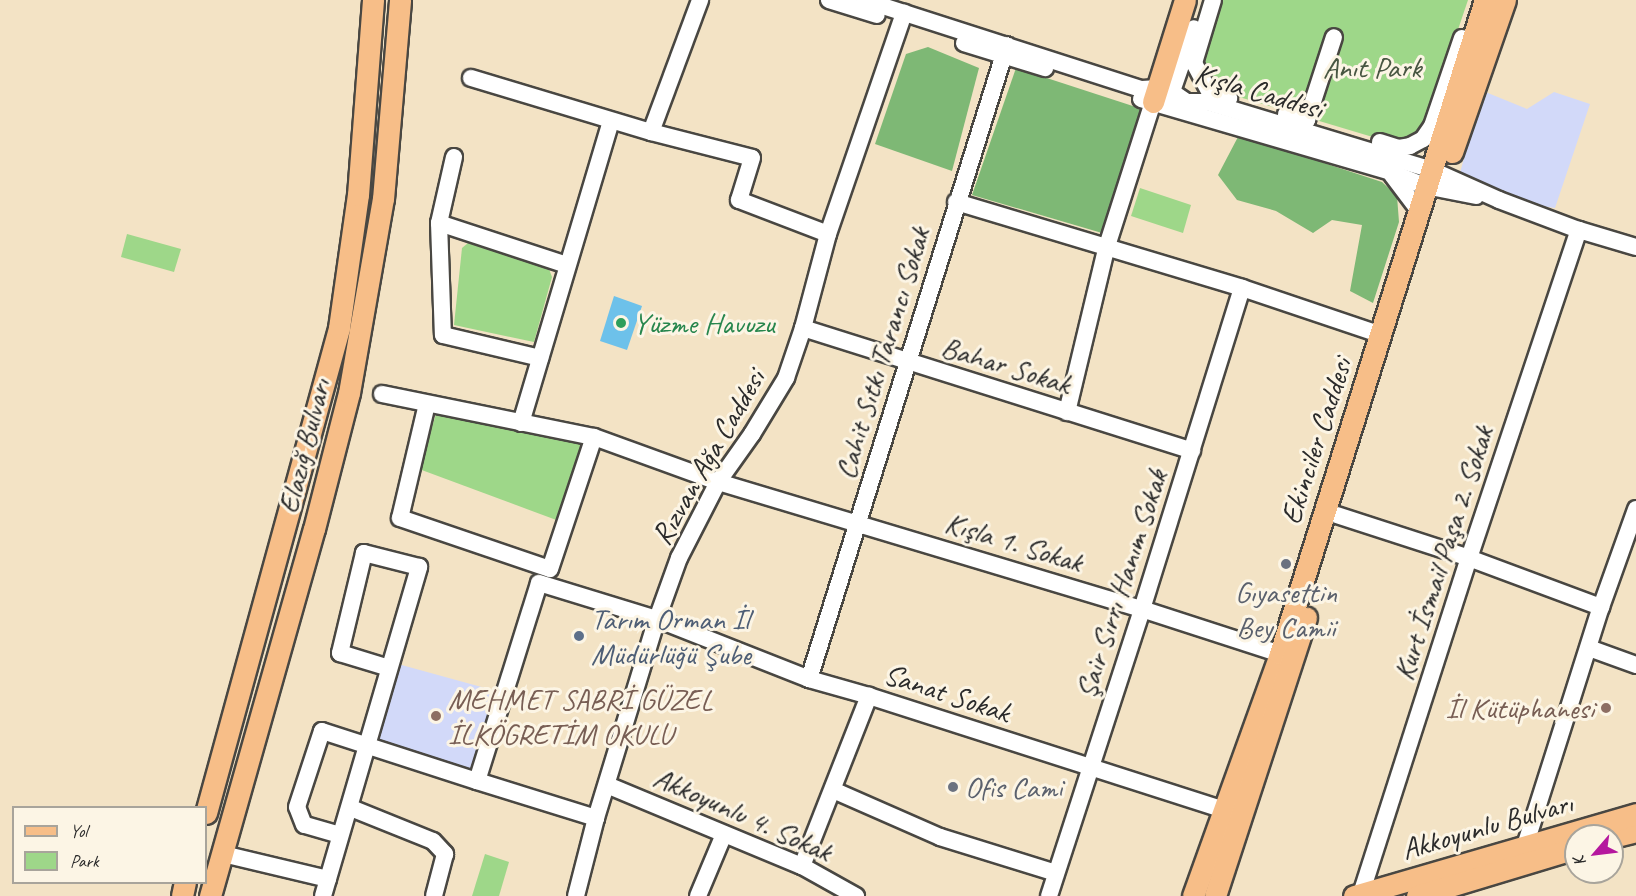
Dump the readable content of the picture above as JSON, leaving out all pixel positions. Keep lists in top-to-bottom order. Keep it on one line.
{"streets":{"main road":["Ekinciler Caddesi","Elazığ Bulvarı","Akkoyunlu Bulvarı"],"street":["Kışla Caddesi","Cahit Sıtkı Tarancı Sokak","Bahar Sokak","Rızvan Ağa Caddesi","Kışla 1. Sokak","Kurt İsmail Paşa 2. Sokak","Şair Sırrı Hanım Sokak","Sanat Sokak","Akkoyunlu 4. Sokak"]},"crossings":[["Kışla Caddesi","Cahit Sıtkı Tarancı Sokak"],["Kışla Caddesi","Ekinciler Caddesi"],["Kışla Caddesi","Rızvan Ağa Caddesi"],["Kışla Caddesi","Kurt İsmail Paşa 2. Sokak"],["Cahit Sıtkı Tarancı Sokak","Bahar Sokak"],["Cahit Sıtkı Tarancı Sokak","Kışla 1. Sokak"],["Cahit Sıtkı Tarancı Sokak","Sanat Sokak"],["Bahar Sokak","Rızvan Ağa Caddesi"],["Bahar Sokak","Şair Sırrı Hanım Sokak"],["Ekinciler Caddesi","Kışla 1. Sokak"],["Ekinciler Caddesi","Sanat Sokak"],["Rızvan Ağa Caddesi","Kışla 1. Sokak"],["Rızvan Ağa Caddesi","Sanat Sokak"],["Rızvan Ağa Caddesi","Akkoyunlu 4. Sokak"],["Kışla 1. Sokak","Şair Sırrı Hanım Sokak"],["Kurt İsmail Paşa 2. Sokak","Akkoyunlu Bulvarı"],["Şair Sırrı Hanım Sokak","Sanat Sokak"]],"parks":["Anıt Park"],"places":["Yüzme Havuzu","Gıyasettin Bey Camii","Tarım Orman İl Müdürlüğü Şube","İl Kütüphanesi","MEHMET SABRİ GÜZEL İLKÖGRETİM OKULU","Ofis Cami"],"legend":["Yol","Park"],"north":"bottom left"}
